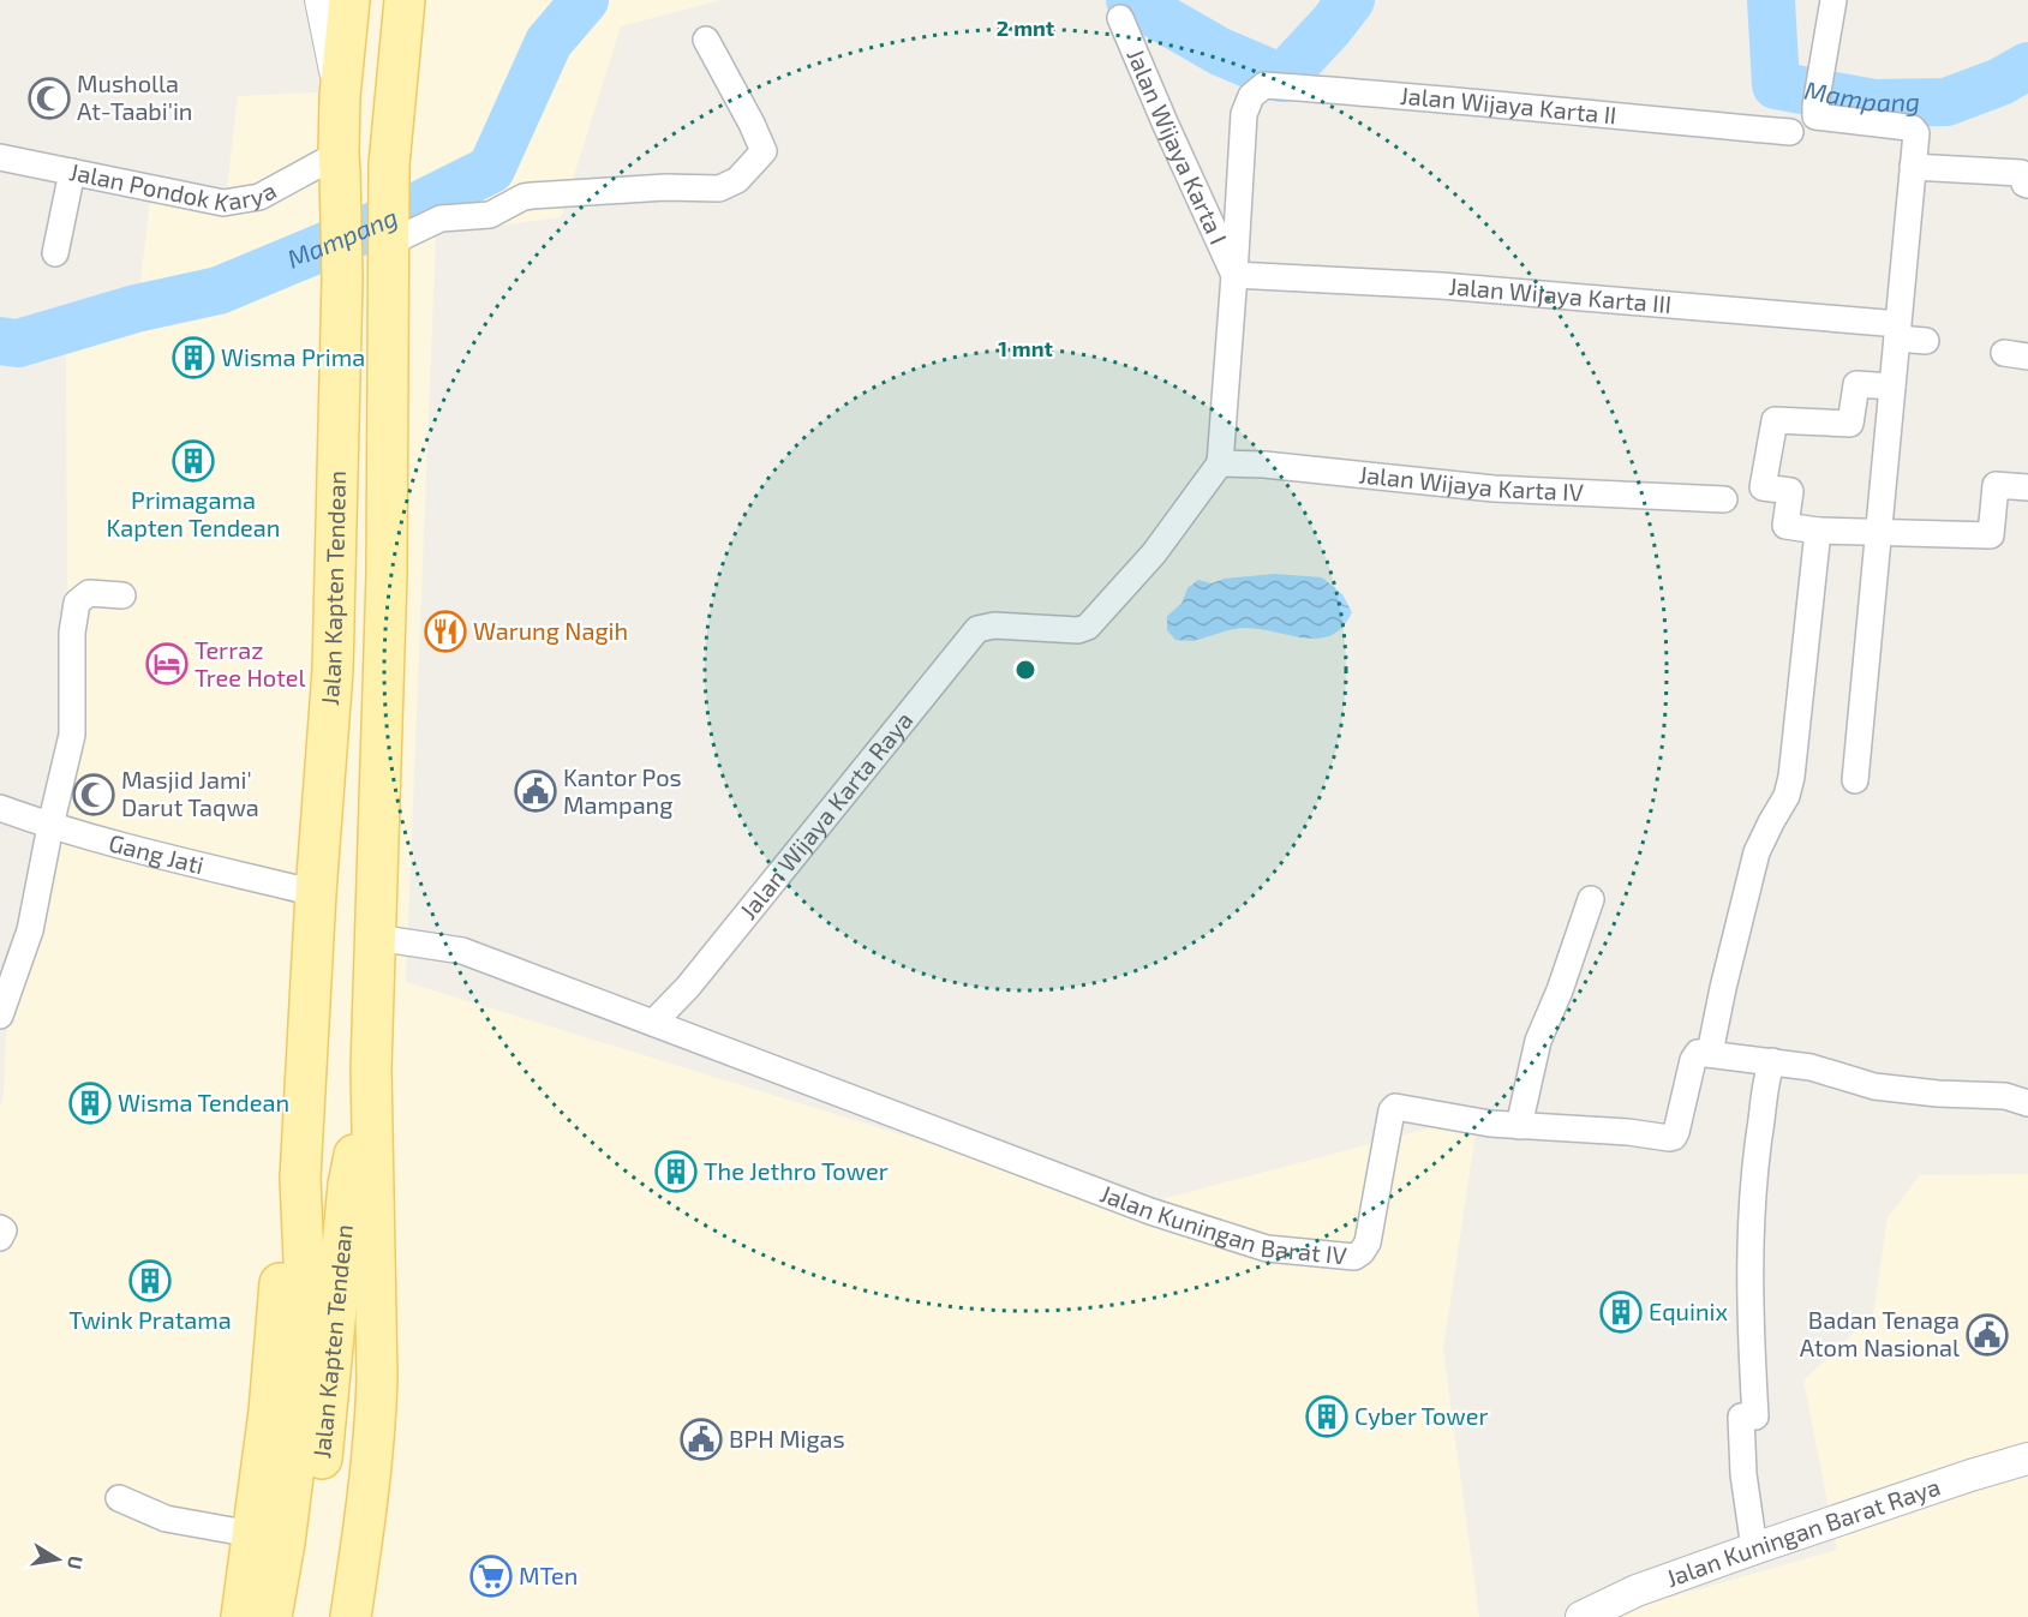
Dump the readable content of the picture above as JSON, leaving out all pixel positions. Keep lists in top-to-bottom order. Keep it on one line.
{"streets":{"main road":["Jalan Kapten Tendean"],"street":["Jalan Wijaya Karta II","Jalan Wijaya Karta I","Jalan Pondok Karya","Jalan Wijaya Karta III","Jalan Wijaya Karta IV","Jalan Wijaya Karta Raya","Gang Jati","Jalan Kuningan Barat IV","Jalan Kuningan Barat Raya"]},"crossings":[["Jalan Wijaya Karta II","Jalan Wijaya Karta I"],["Jalan Wijaya Karta I","Jalan Wijaya Karta III"],["Jalan Wijaya Karta I","Jalan Wijaya Karta IV"],["Jalan Wijaya Karta I","Jalan Wijaya Karta Raya"],["Jalan Pondok Karya","Jalan Kapten Tendean"],["Jalan Wijaya Karta IV","Jalan Wijaya Karta Raya"],["Jalan Kapten Tendean","Gang Jati"],["Jalan Wijaya Karta Raya","Jalan Kuningan Barat IV"]],"water":["Mampang"],"places":{"mosque":["Musholla At-Taabi'in","Masjid Jami' Darut Taqwa"],"building":["Wisma Prima","Primagama Kapten Tendean","Wisma Tendean","The Jethro Tower","Twink Pratama","Equinix","Cyber Tower"],"restaurant":["Warung Nagih"],"hotel":["Terraz Tree Hotel"],"public building":["Kantor Pos Mampang","Badan Tenaga Atom Nasional","BPH Migas"],"supermarket":["MTen"]},"north":"right","rings":["2 mnt","1 mnt"]}
